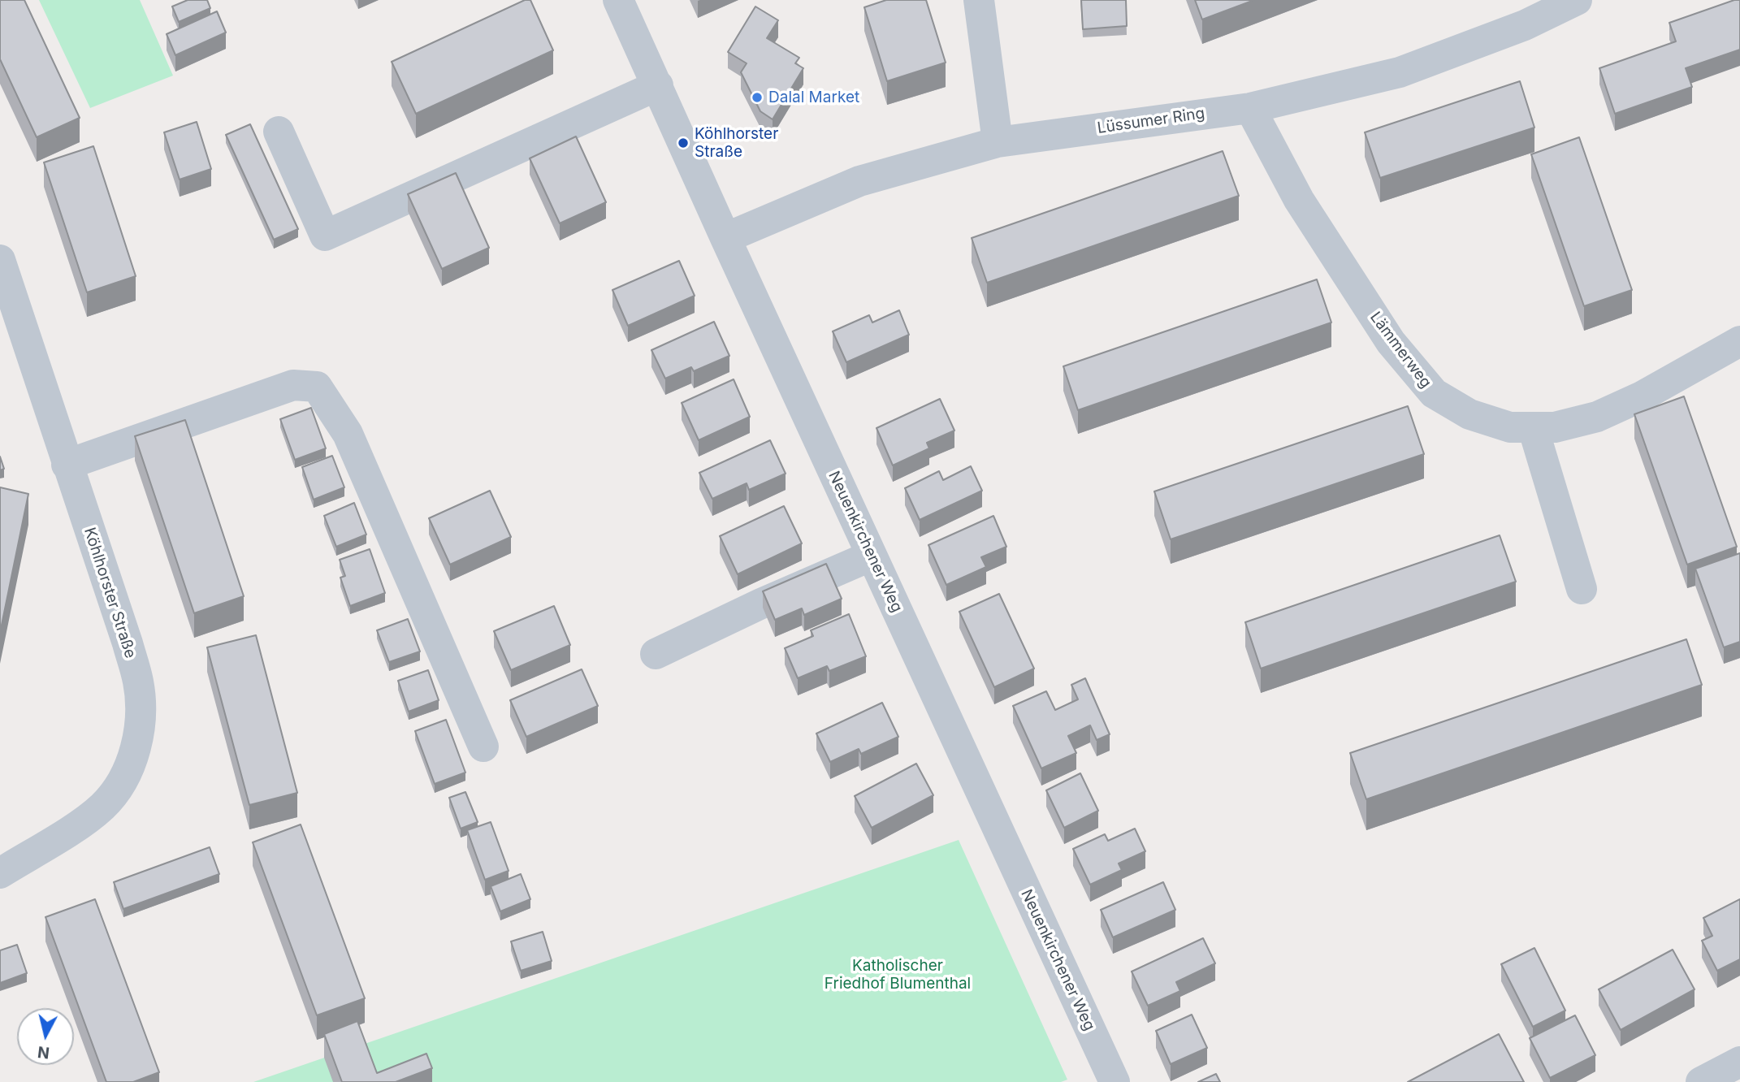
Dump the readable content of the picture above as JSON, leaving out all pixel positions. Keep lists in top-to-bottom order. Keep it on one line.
{"streets":{"street":["Lüssumer Ring","Lämmerweg","Neuenkirchener Weg","Köhlhorster Straße"]},"crossings":[["Lüssumer Ring","Lämmerweg"],["Lüssumer Ring","Neuenkirchener Weg"]],"parks":["Katholischer Friedhof Blumenthal"],"places":["Dalal Market","Köhlhorster Straße"],"north":"bottom"}
